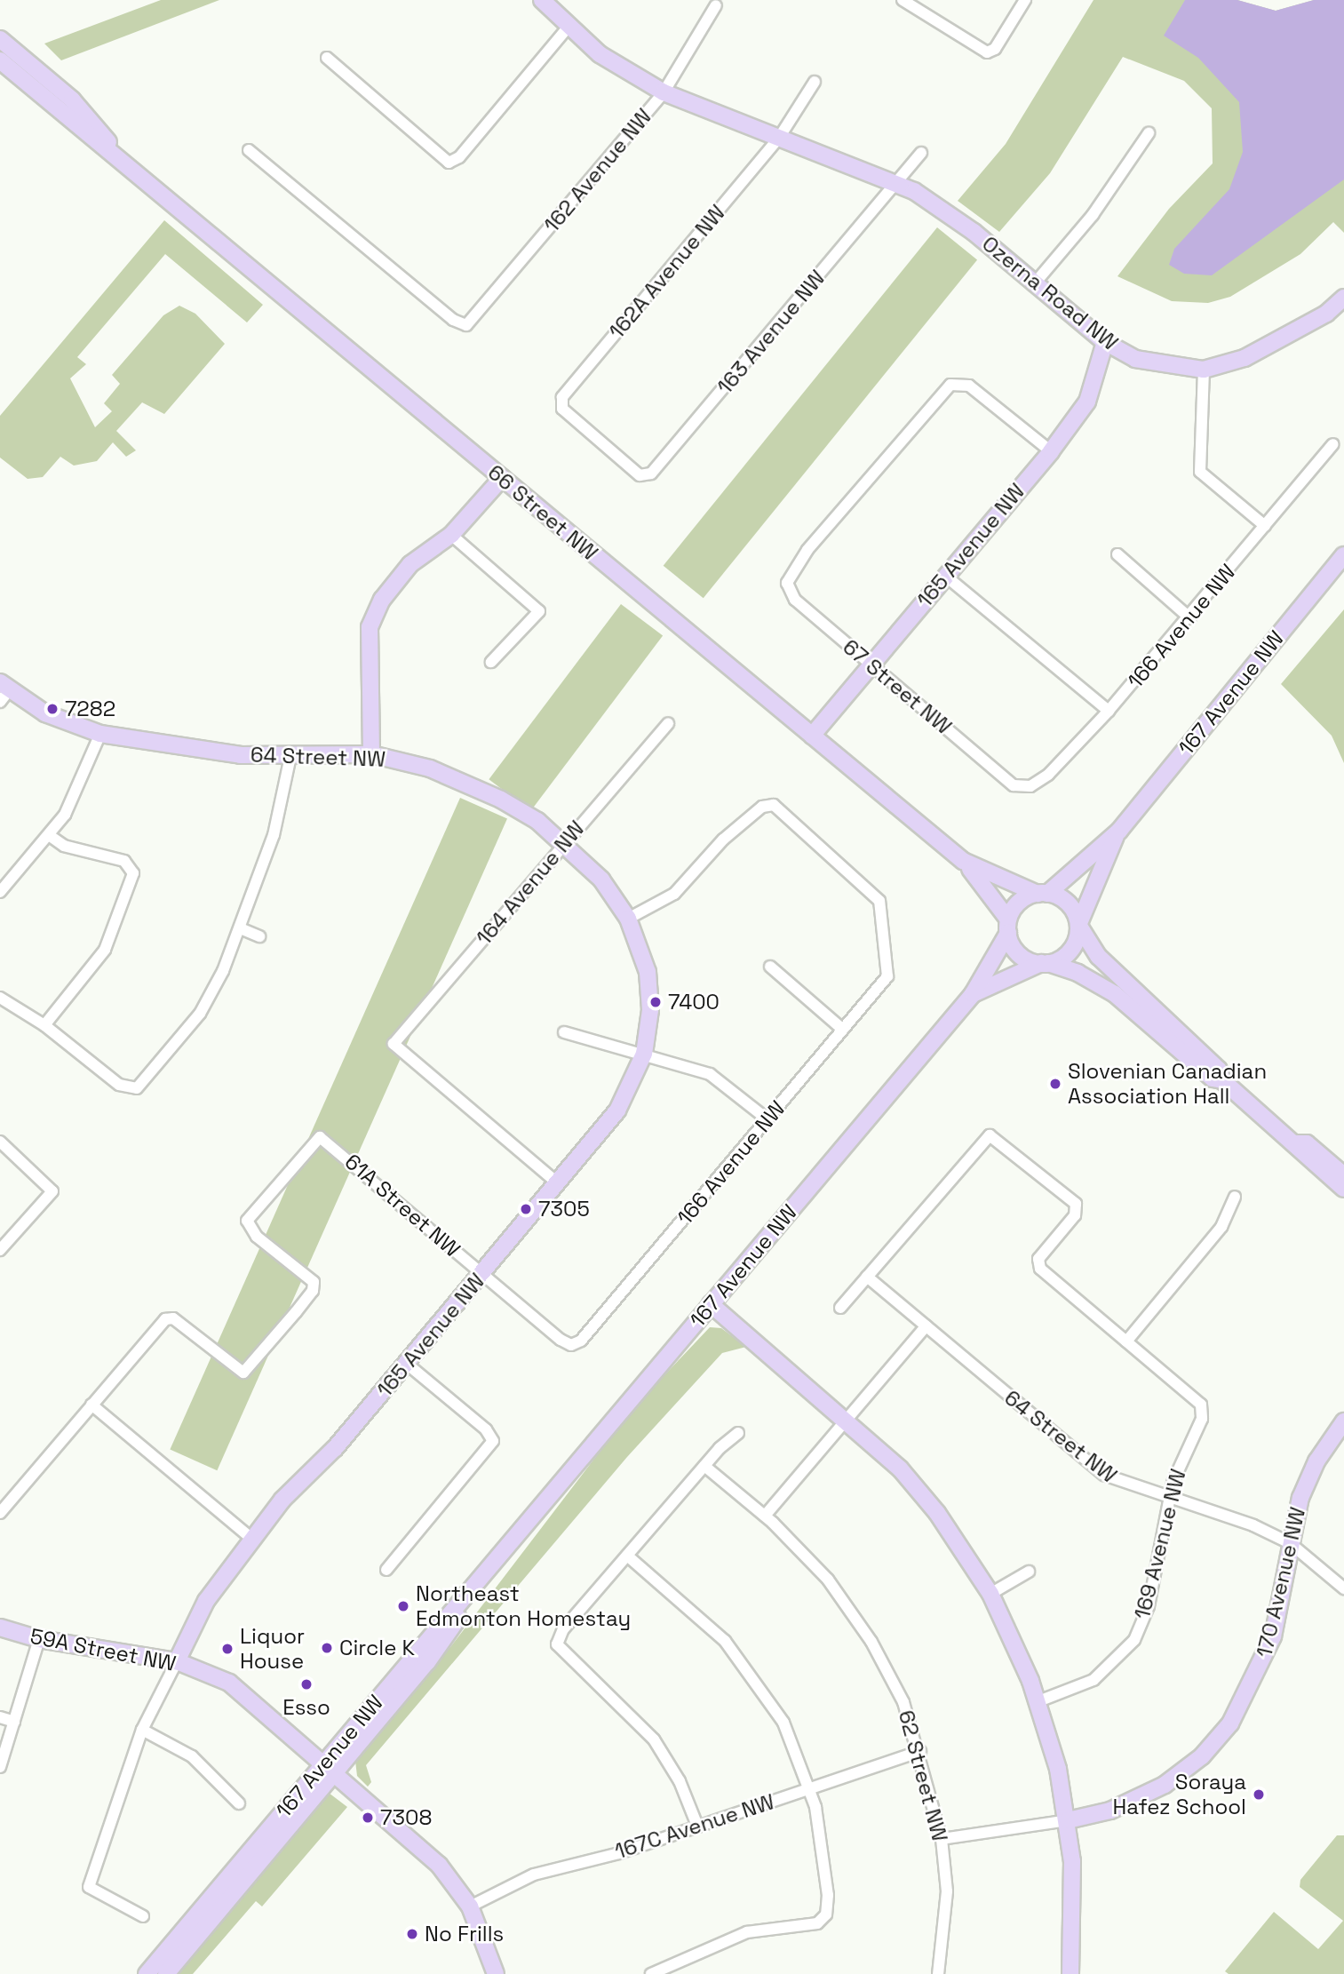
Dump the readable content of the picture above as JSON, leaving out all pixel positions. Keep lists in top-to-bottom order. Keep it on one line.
{"streets":{"street":["162 Avenue NW","162A Avenue NW","Ozerna Road NW","163 Avenue NW","66 Street NW","165 Avenue NW","166 Avenue NW","67 Street NW","167 Avenue NW","64 Street NW","164 Avenue NW","61A Street NW","169 Avenue NW","170 Avenue NW","59A Street NW","62 Street NW","167C Avenue NW"]},"crossings":[["162 Avenue NW","Ozerna Road NW"],["162A Avenue NW","Ozerna Road NW"],["162A Avenue NW","163 Avenue NW"],["Ozerna Road NW","163 Avenue NW"],["Ozerna Road NW","165 Avenue NW"],["66 Street NW","165 Avenue NW"],["66 Street NW","167 Avenue NW"],["165 Avenue NW","67 Street NW"],["165 Avenue NW","64 Street NW"],["165 Avenue NW","164 Avenue NW"],["165 Avenue NW","61A Street NW"],["165 Avenue NW","59A Street NW"],["166 Avenue NW","67 Street NW"],["166 Avenue NW","64 Street NW"],["166 Avenue NW","61A Street NW"],["167 Avenue NW","59A Street NW"],["64 Street NW","164 Avenue NW"],["64 Street NW","169 Avenue NW"],["64 Street NW","170 Avenue NW"],["170 Avenue NW","62 Street NW"],["59A Street NW","167C Avenue NW"],["62 Street NW","167C Avenue NW"]],"places":["7282","7400","Slovenian Canadian Association Hall","7305","Northeast Edmonton Homestay","Circle K","Liquor House","Esso","Soraya Hafez School","7308","No Frills"]}
